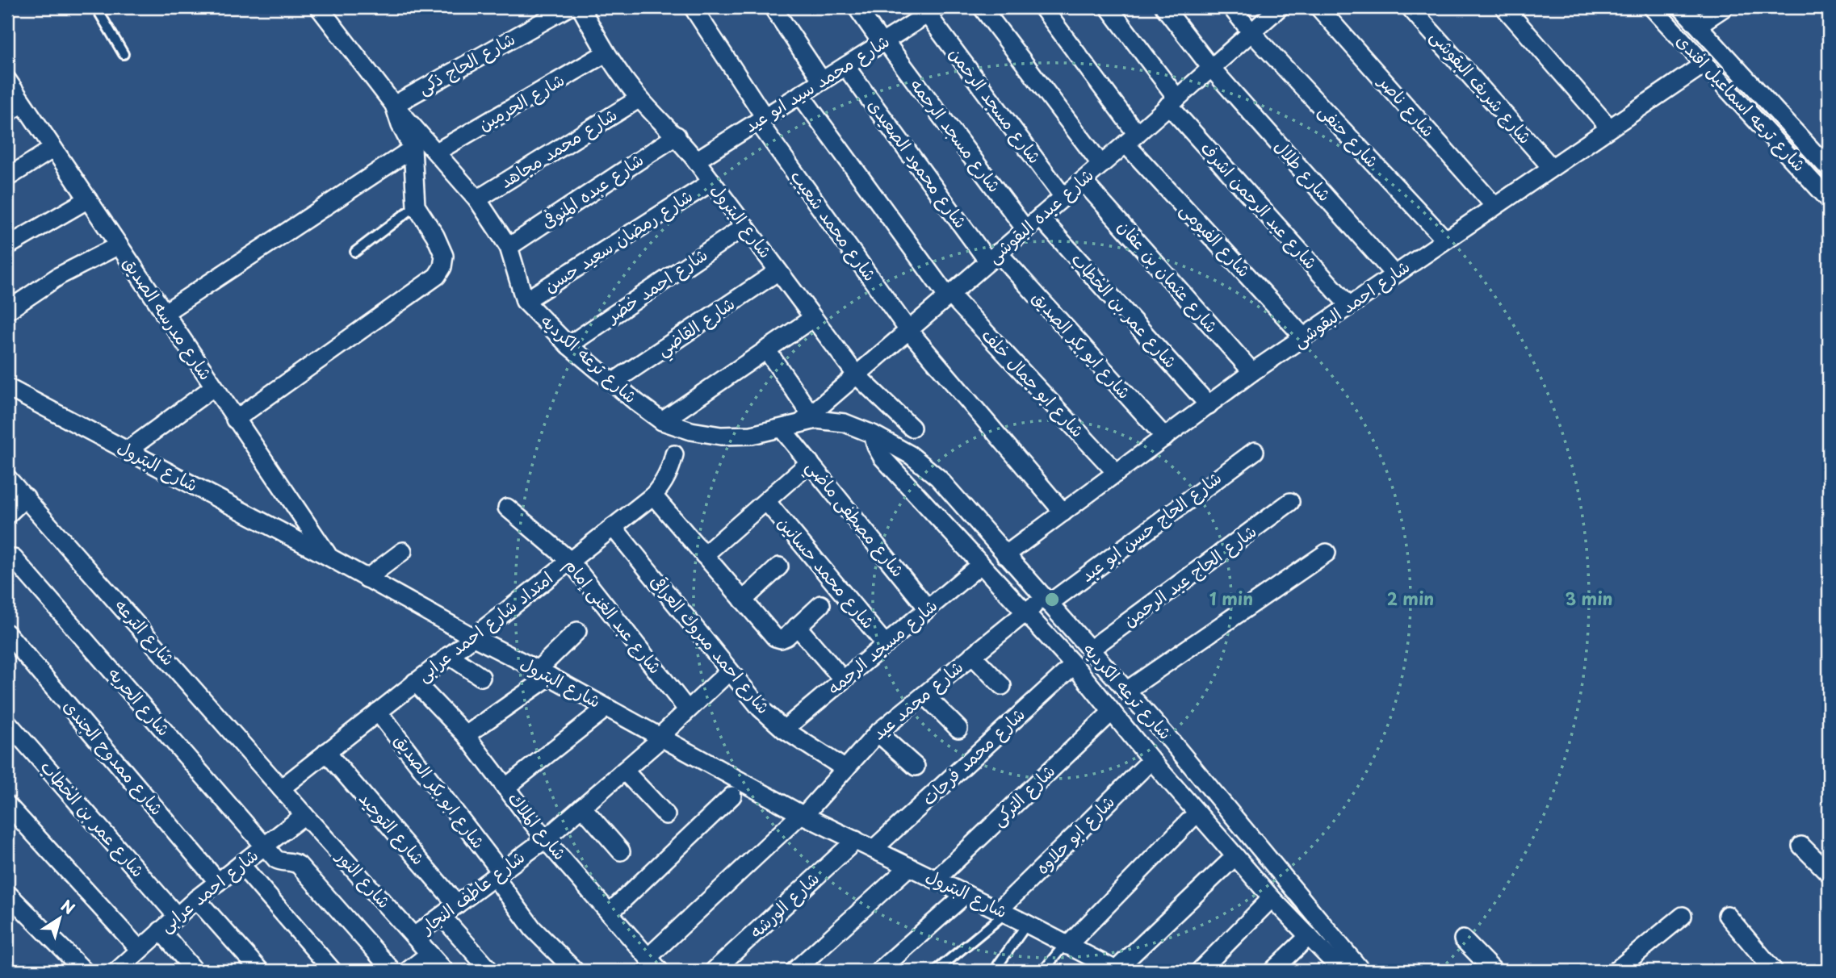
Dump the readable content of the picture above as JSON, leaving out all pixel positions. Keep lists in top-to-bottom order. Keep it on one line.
{"streets":{"street":["شارع الحاج ذكى","شارع محمد سيد ابو عيد","شارع شريف البقوشى","شارع الحرمين","شارع ترعه اسماعيل افندى","شارع مسجد الرحمن","شارع ناصر","شارع مسجد الرحمه","شارع حنفى","شارع محمد مجاهد","شارع محمود الصعيدى","شارع طلال","شارع عبده المنوفى","شارع عبد الرحمن اشرف","شارع عبده البقوشى","شارع البترول","شارع محمد شعيب","شارع الفيومى","شارع رمضان سعيد حسن","شارع عثمان بن عفان","شارع احمد خضر","شارع احمد البقوشى","شارع عمر بن الخطاب","شارع مدرسه الصديق","شارع القاضي","شارع ابو بكر الصديق","شارع ترعه الكرديه","شارع ابو جمال خلف","شارع مصطفى ماضي","شارع الحاج حسن ابو عبد","شارع محمد حسانين","شارع الحاج عبد الرحمن","شارع عبد الغنى إمام","امتداد شارع احمد عرابى","شارع الترعه","شارع احمد مبروك العراقى","شارع محمد عيد","شارع الحريه","شارع محمد فرحات","شارع ممدوح الجندى","شارع التركى","شارع الملاك","شارع التوحيد","شارع ابو حلاوه","شارع النور","شارع احمد عرابى","شارع عاطف النجار","شارع الورشه"]},"crossings":[["شارع الحاج ذكى","شارع ترعه الكرديه"],["شارع محمد سيد ابو عيد","شارع مسجد الرحمن"],["شارع محمد سيد ابو عيد","شارع مسجد الرحمه"],["شارع محمد سيد ابو عيد","شارع محمود الصعيدى"],["شارع محمد سيد ابو عيد","شارع البترول"],["شارع محمد سيد ابو عيد","شارع محمد شعيب"],["شارع محمد سيد ابو عيد","شارع ابو جمال خلف"],["شارع شريف البقوشى","شارع احمد البقوشى"],["شارع الحرمين","شارع البترول"],["شارع الحرمين","شارع ترعه الكرديه"],["شارع ترعه اسماعيل افندى","شارع احمد البقوشى"],["شارع مسجد الرحمن","شارع عبده البقوشى"],["شارع ناصر","شارع احمد البقوشى"],["شارع مسجد الرحمه","شارع عبده البقوشى"],["شارع مسجد الرحمه","شارع ترعه الكرديه"],["شارع مسجد الرحمه","شارع مصطفى ماضي"],["شارع مسجد الرحمه","شارع محمد حسانين"],["شارع مسجد الرحمه","شارع احمد مبروك العراقى"],["شارع حنفى","شارع عبده البقوشى"],["شارع حنفى","شارع احمد البقوشى"],["شارع محمد مجاهد","شارع البترول"],["شارع محمد مجاهد","شارع ترعه الكرديه"],["شارع محمود الصعيدى","شارع عبده البقوشى"],["شارع محمود الصعيدى","شارع ابو بكر الصديق"],["شارع طلال","شارع عبده البقوشى"],["شارع طلال","شارع احمد البقوشى"],["شارع عبده المنوفى","شارع البترول"],["شارع عبده المنوفى","شارع ترعه الكرديه"],["شارع عبد الرحمن اشرف","شارع عبده البقوشى"],["شارع عبد الرحمن اشرف","شارع احمد البقوشى"],["شارع عبده البقوشى","شارع البترول"],["شارع عبده البقوشى","شارع محمد شعيب"],["شارع عبده البقوشى","شارع الفيومى"],["شارع عبده البقوشى","شارع عثمان بن عفان"],["شارع عبده البقوشى","شارع عمر بن الخطاب"],["شارع عبده البقوشى","شارع ابو بكر الصديق"],["شارع عبده البقوشى","شارع ترعه الكرديه"],["شارع عبده البقوشى","شارع ابو جمال خلف"],["شارع البترول","شارع رمضان سعيد حسن"],["شارع البترول","شارع احمد خضر"],["شارع البترول","شارع مدرسه الصديق"],["شارع البترول","شارع القاضي"],["شارع البترول","امتداد شارع احمد عرابى"],["شارع البترول","شارع محمد عيد"],["شارع البترول","شارع محمد فرحات"],["شارع البترول","شارع التركى"],["شارع البترول","شارع ابو حلاوه"],["شارع البترول","شارع عاطف النجار"],["شارع البترول","شارع الورشه"],["شارع محمد شعيب","شارع احمد البقوشى"],["شارع الفيومى","شارع احمد البقوشى"],["شارع رمضان سعيد حسن","شارع ترعه الكرديه"],["شارع عثمان بن عفان","شارع احمد البقوشى"],["شارع احمد خضر","شارع ترعه الكرديه"],["شارع احمد البقوشى","شارع عمر بن الخطاب"],["شارع احمد البقوشى","شارع ابو بكر الصديق"],["شارع احمد البقوشى","شارع ترعه الكرديه"],["شارع احمد البقوشى","شارع ابو جمال خلف"],["شارع عمر بن الخطاب","شارع احمد عرابى"],["شارع القاضي","شارع ترعه الكرديه"],["شارع ابو بكر الصديق","امتداد شارع احمد عرابى"],["شارع ابو بكر الصديق","شارع عاطف النجار"],["شارع ترعه الكرديه","شارع مصطفى ماضي"],["شارع ترعه الكرديه","شارع الحاج حسن ابو عبد"],["شارع ترعه الكرديه","شارع الحاج عبد الرحمن"],["شارع ترعه الكرديه","شارع محمد عيد"],["شارع ترعه الكرديه","شارع محمد فرحات"],["شارع ترعه الكرديه","شارع التركى"],["شارع ترعه الكرديه","شارع ابو حلاوه"],["شارع الحاج حسن ابو عبد","شارع محمد عيد"],["شارع عبد الغنى إمام","امتداد شارع احمد عرابى"],["شارع عبد الغنى إمام","شارع عاطف النجار"],["امتداد شارع احمد عرابى","شارع الترعه"],["امتداد شارع احمد عرابى","شارع احمد مبروك العراقى"],["امتداد شارع احمد عرابى","شارع الملاك"],["امتداد شارع احمد عرابى","شارع التوحيد"],["امتداد شارع احمد عرابى","شارع النور"],["شارع الترعه","شارع النور"],["شارع احمد مبروك العراقى","شارع محمد عيد"],["شارع احمد مبروك العراقى","شارع عاطف النجار"],["شارع محمد عيد","شارع الملاك"],["شارع الحريه","شارع احمد عرابى"],["شارع ممدوح الجندى","شارع احمد عرابى"],["شارع الملاك","شارع عاطف النجار"],["شارع التوحيد","شارع عاطف النجار"],["شارع النور","شارع احمد عرابى"],["شارع النور","شارع عاطف النجار"]],"north":"top right","rings":["1 min","2 min","3 min"]}
